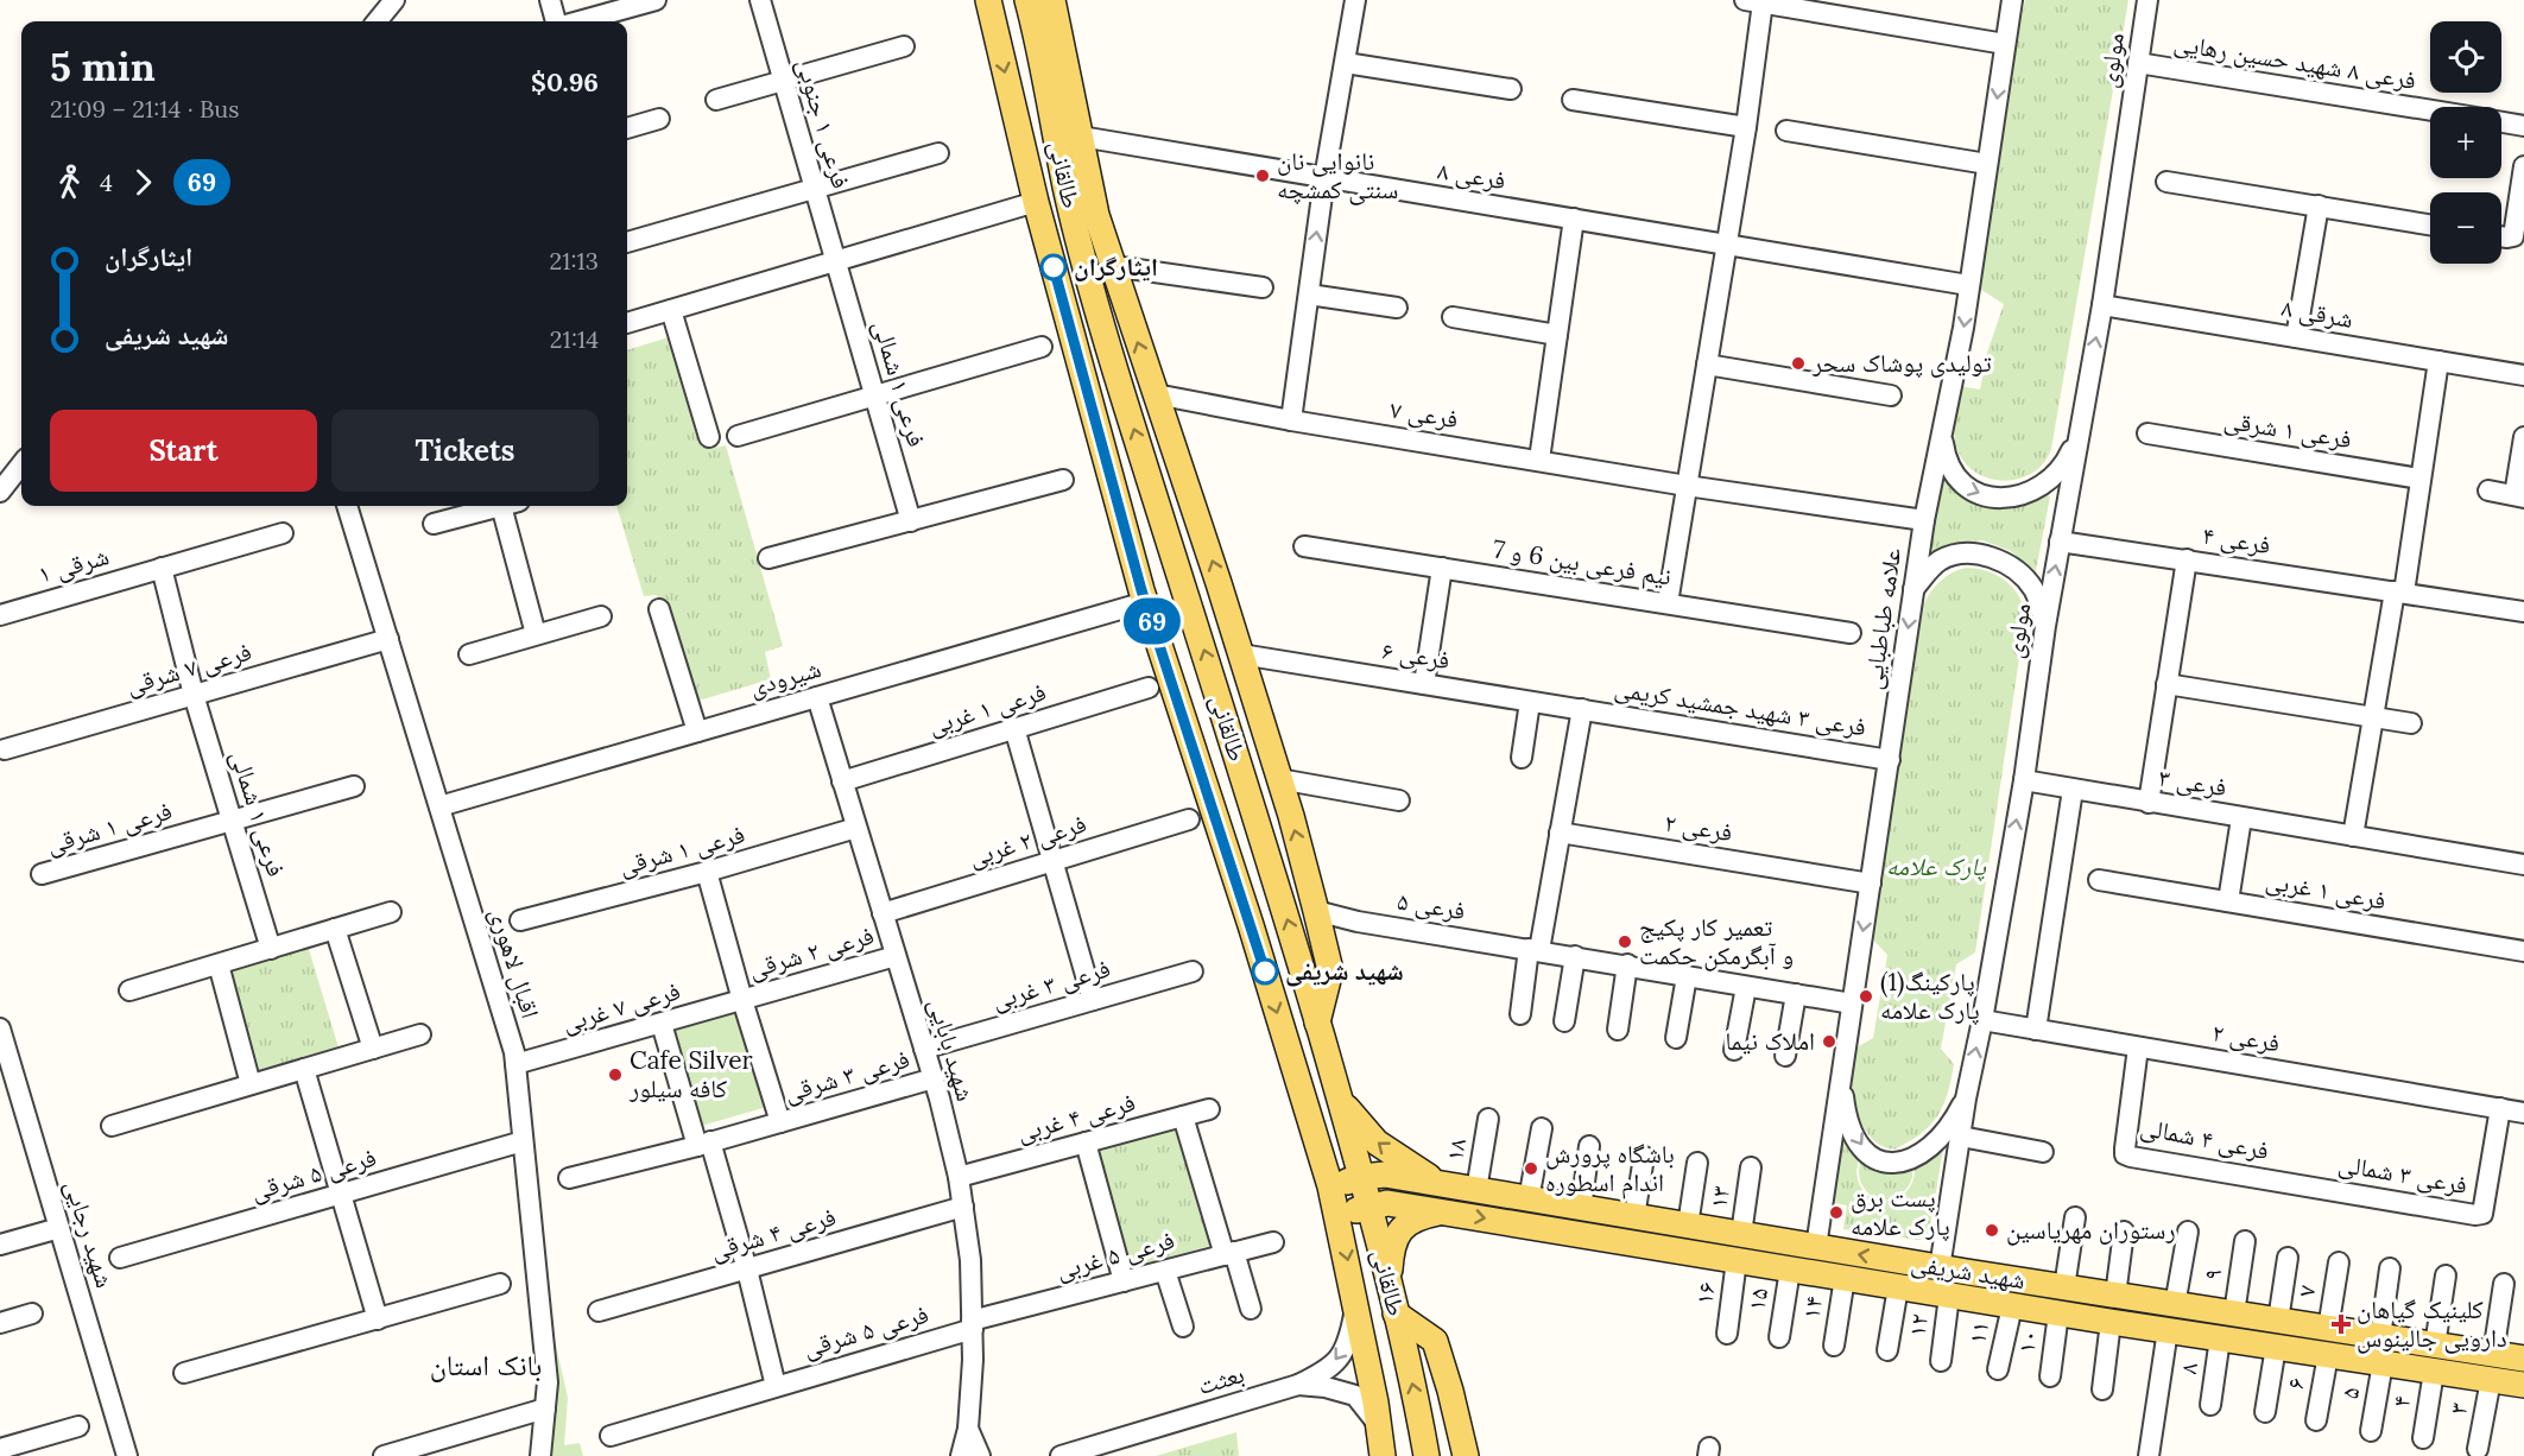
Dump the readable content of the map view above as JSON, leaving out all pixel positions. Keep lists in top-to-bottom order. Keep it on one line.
{"streets":{"main road":["طالقانی","شهید شریفی"],"street":["مولوی","فرعی ۸ شهید حسین رهایی","فرعی ۱ جنوبی","فرعی ۸","۸ شرقی","فرعی ۱ شمالی","فرعی ۷","فرعی ۱ شرقی","فرعی ۴","نیم فرعی بین 6 و 7","۱ شرقی","علامه طباطبایی","فرعی ۶","فرعی ۷ شرقی","شیرودی","فرعی ۳ شهید جمشید کریمی","فرعی ۱ غربی","فرعی ۳","فرعی ۲","فرعی ۲ غربی","فرعی ۵","فرعی ۲ شرقی","اقبال لاهوری","فرعی ۳ غربی","فرعی ۷ غربی","شهید بابایی","فرعی ۳ شرقی","فرعی ۴ غربی","فرعی ۴ شمالی","۱۸","فرعی ۵ شرقی","فرعی ۳ شمالی","۱۳","شهید رجایی","فرعی ۴ شرقی","فرعی ۵ غربی","۹","۷","۱۶","۱۵","۱۴","۱۲","۱۱","۱۰","۸","بعثت","۶","۵","۴","۳"]},"crossings":[["مولوی","فرعی ۸ شهید حسین رهایی"],["مولوی","۸ شرقی"],["مولوی","فرعی ۴"],["مولوی","فرعی ۳"],["مولوی","فرعی ۲"],["مولوی","شهید شریفی"],["فرعی ۱ جنوبی","فرعی ۱ شمالی"],["طالقانی","شیرودی"],["طالقانی","شهید شریفی"],["طالقانی","بعثت"],["فرعی ۸","علامه طباطبایی"],["فرعی ۱ شمالی","فرعی ۱ شرقی"],["فرعی ۱ شمالی","فرعی ۷ شرقی"],["فرعی ۷","علامه طباطبایی"],["فرعی ۱ شرقی","شهید بابایی"],["علامه طباطبایی","فرعی ۳ شهید جمشید کریمی"],["علامه طباطبایی","فرعی ۲"],["علامه طباطبایی","فرعی ۵"],["علامه طباطبایی","شهید شریفی"],["فرعی ۶","فرعی ۳ شهید جمشید کریمی"],["فرعی ۷ شرقی","اقبال لاهوری"],["شیرودی","اقبال لاهوری"],["شیرودی","شهید بابایی"],["فرعی ۱ غربی","شهید بابایی"],["فرعی ۲","فرعی ۴ شمالی"],["فرعی ۲","فرعی ۳ شمالی"],["فرعی ۲ غربی","شهید بابایی"],["فرعی ۲ شرقی","فرعی ۷ غربی"],["فرعی ۲ شرقی","شهید بابایی"],["اقبال لاهوری","فرعی ۷ غربی"],["اقبال لاهوری","فرعی ۵ شرقی"],["فرعی ۳ غربی","شهید بابایی"],["شهید بابایی","فرعی ۳ شرقی"],["شهید بابایی","فرعی ۴ غربی"],["شهید بابایی","فرعی ۵ شرقی"],["شهید بابایی","فرعی ۴ شرقی"],["شهید بابایی","فرعی ۵ غربی"],["فرعی ۴ شمالی","فرعی ۳ شمالی"],["۱۸","شهید شریفی"],["فرعی ۵ شرقی","فرعی ۵ غربی"],["۱۳","شهید شریفی"],["شهید شریفی","۹"],["شهید شریفی","۷"],["شهید شریفی","۱۶"],["شهید شریفی","۱۵"],["شهید شریفی","۱۴"],["شهید شریفی","۱۲"],["شهید شریفی","۱۱"],["شهید شریفی","۱۰"],["شهید شریفی","۸"],["شهید شریفی","۶"],["شهید شریفی","۵"],["شهید شریفی","۴"],["شهید شریفی","۳"]],"one_way":["علامه طباطبایی"],"districts":["بانک استان"],"parks":["پارک علامه"],"places":{"other":["نانوایی نان سنتی کمشچه","ایثارگران","تولیدی پوشاک سحر","تعمیر کار پکیج و آبگرمکن حکمت","شهید شریفی","پارکینگ(1) پارک علامه","املاک نیما","Cafe Silver کافه سیلور","باشگاه پرورش اندام اسطوره","پست برق پارک علامه","رستوران مهریاسین"],"health":["کلینیک گیاهان دارویی جالینوس"]},"lines":["bus line 69"],"page":{"on_map":"69","map_buttons":["+","−"],"heading":["5 min","21:09 – 21:14 · Bus","$0.96"],"legs":["4","69"],"list":[{"name":"ایثارگران","value":"21:13"},{"name":"شهید شریفی","value":"21:14"}],"buttons":["Start","Tickets"]}}
